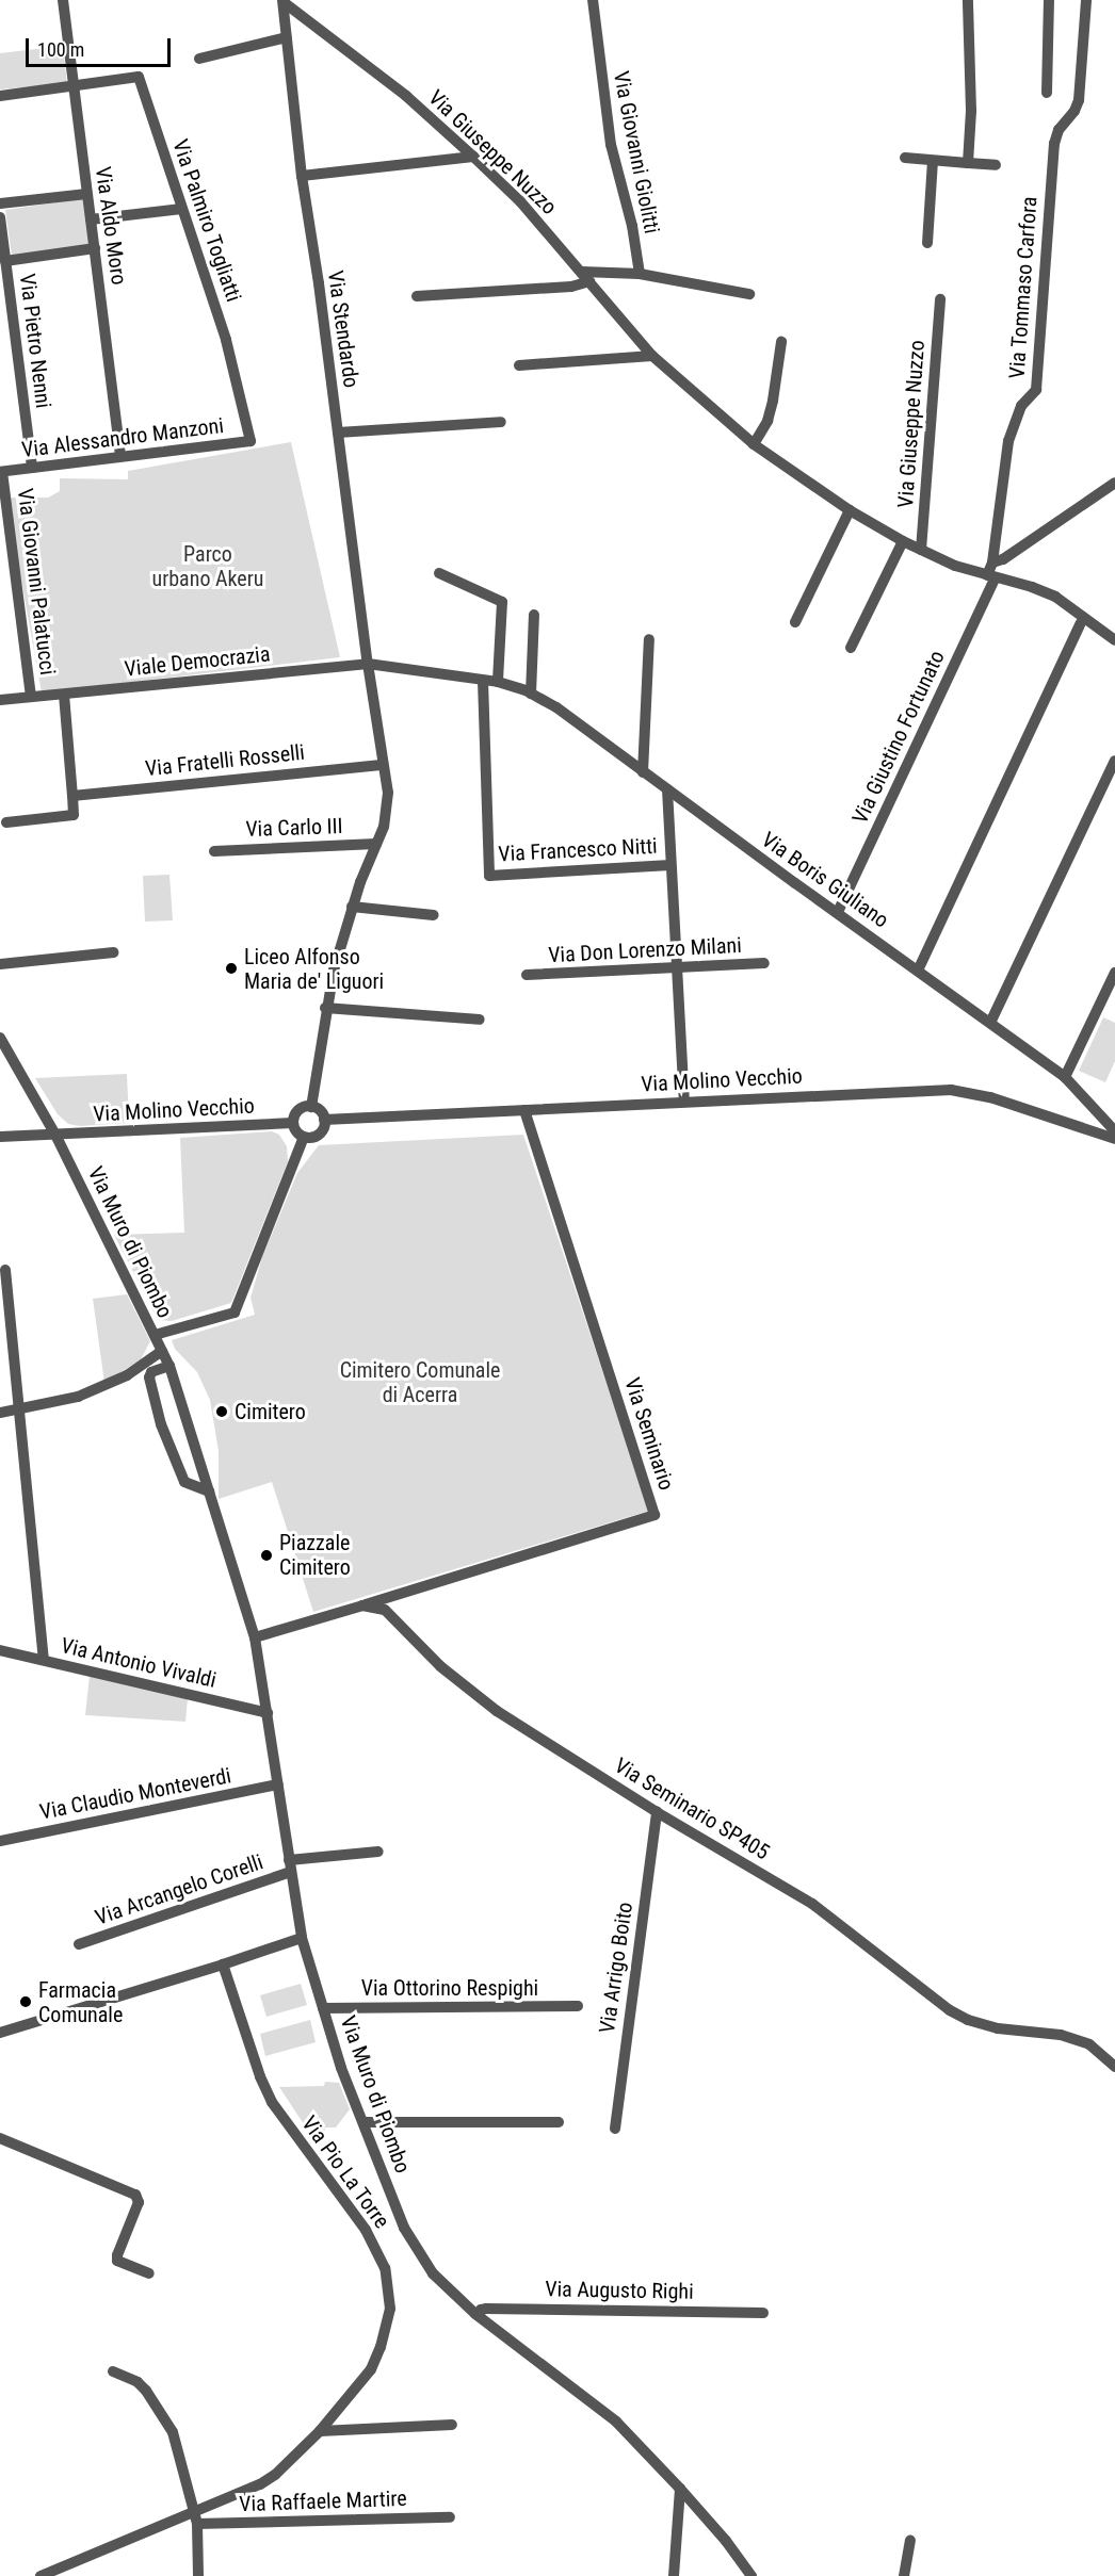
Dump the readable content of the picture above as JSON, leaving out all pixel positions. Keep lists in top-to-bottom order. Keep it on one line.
{"streets":{"street":["Via Giuseppe Nuzzo","Via Giovanni Giolitti","Via Palmiro Togliatti","Via Aldo Moro","Via Tommaso Carfora","Via Stendardo","Via Pietro Nenni","Via Alessandro Manzoni","Via Giovanni Palatucci","Viale Democrazia","Via Giustino Fortunato","Via Fratelli Rosselli","Via Carlo III","Via Francesco Nitti","Via Boris Giuliano","Via Don Lorenzo Milani","Via Molino Vecchio","Via Muro di Piombo","Via Seminario","Via Antonio Vivaldi","Via Claudio Monteverdi","Via Seminario SP405","Via Arcangelo Corelli","Via Arrigo Boito","Via Ottorino Respighi","Via Pio La Torre","Via Augusto Righi","Via Raffaele Martire"]},"crossings":[["Via Giuseppe Nuzzo","Via Tommaso Carfora"],["Via Giuseppe Nuzzo","Via Stendardo"],["Via Giuseppe Nuzzo","Via Giustino Fortunato"],["Via Palmiro Togliatti","Via Aldo Moro"],["Via Palmiro Togliatti","Via Alessandro Manzoni"],["Via Aldo Moro","Via Alessandro Manzoni"],["Via Tommaso Carfora","Via Giustino Fortunato"],["Via Stendardo","Viale Democrazia"],["Via Stendardo","Via Fratelli Rosselli"],["Via Stendardo","Via Carlo III"],["Via Stendardo","Via Boris Giuliano"],["Via Stendardo","Via Molino Vecchio"],["Via Pietro Nenni","Via Alessandro Manzoni"],["Via Alessandro Manzoni","Via Giovanni Palatucci"],["Via Giovanni Palatucci","Viale Democrazia"],["Viale Democrazia","Via Boris Giuliano"],["Via Giustino Fortunato","Via Boris Giuliano"],["Via Francesco Nitti","Via Boris Giuliano"],["Via Molino Vecchio","Via Muro di Piombo"],["Via Molino Vecchio","Via Seminario"],["Via Muro di Piombo","Via Antonio Vivaldi"],["Via Muro di Piombo","Via Claudio Monteverdi"],["Via Muro di Piombo","Via Arcangelo Corelli"],["Via Muro di Piombo","Via Ottorino Respighi"],["Via Muro di Piombo","Via Augusto Righi"],["Via Seminario","Via Seminario SP405"],["Via Seminario SP405","Via Arrigo Boito"]],"parks":["Parco urbano Akeru","Cimitero Comunale di Acerra"],"places":["Liceo Alfonso Maria de' Liguori","Cimitero","Piazzale Cimitero","Farmacia Comunale"],"scale_bar":"100 m"}
